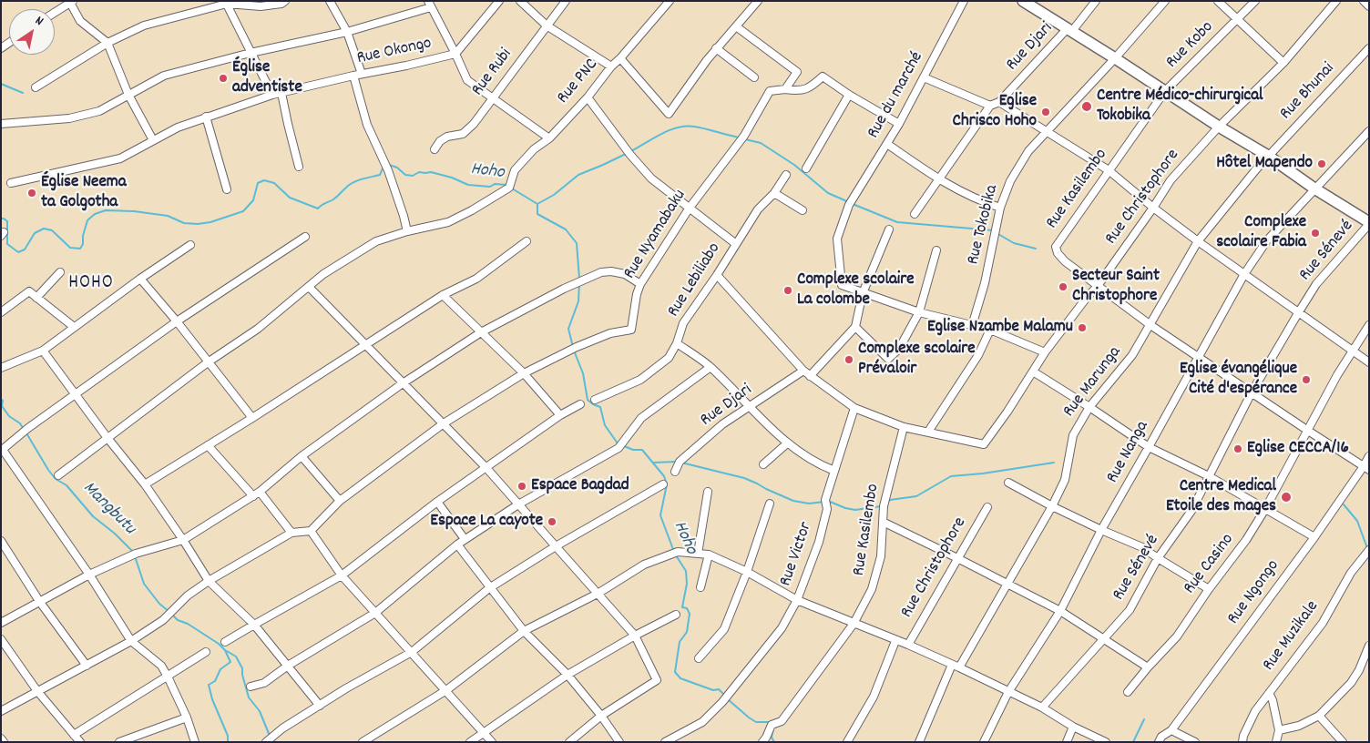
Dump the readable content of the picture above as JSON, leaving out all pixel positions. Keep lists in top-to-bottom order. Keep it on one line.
{"streets":{"street":["Rue Kobo","Rue Djari","Rue Okongo","Rue Rubi","Rue PNC","Rue Bhunai","Rue du marché","Rue Kasilembo","Rue Christophore","Rue Tokobika","Rue Nyamabaku","Rue Sénevé","Rue Lebiliabo","Rue Marunga","Rue Nanga","Rue Victor","Rue Casino","Rue Ngongo","Rue Muzikale"]},"crossings":[["Rue Kobo","Rue Kasilembo"],["Rue Bhunai","Rue Marunga"],["Rue Kasilembo","Rue Christophore"]],"districts":["HOHO"],"water":["Hoho","Mangbutu"],"places":["Église adventiste","Centre Médico-chirurgical Tokobika","Eglise Chrisco Hoho","Hôtel Mapendo","Église Neema ta Golgotha","Complexe scolaire Fabia","Secteur Saint Christophore","Complexe scolaire La colombe","Eglise Nzambe Malamu","Complexe scolaire Prévaloir","Eglise évangélique Cité d'espérance","Eglise CECCA/16","Espace Bagdad","Centre Medical Etoile des mages","Espace La cayote"],"north":"top right"}
